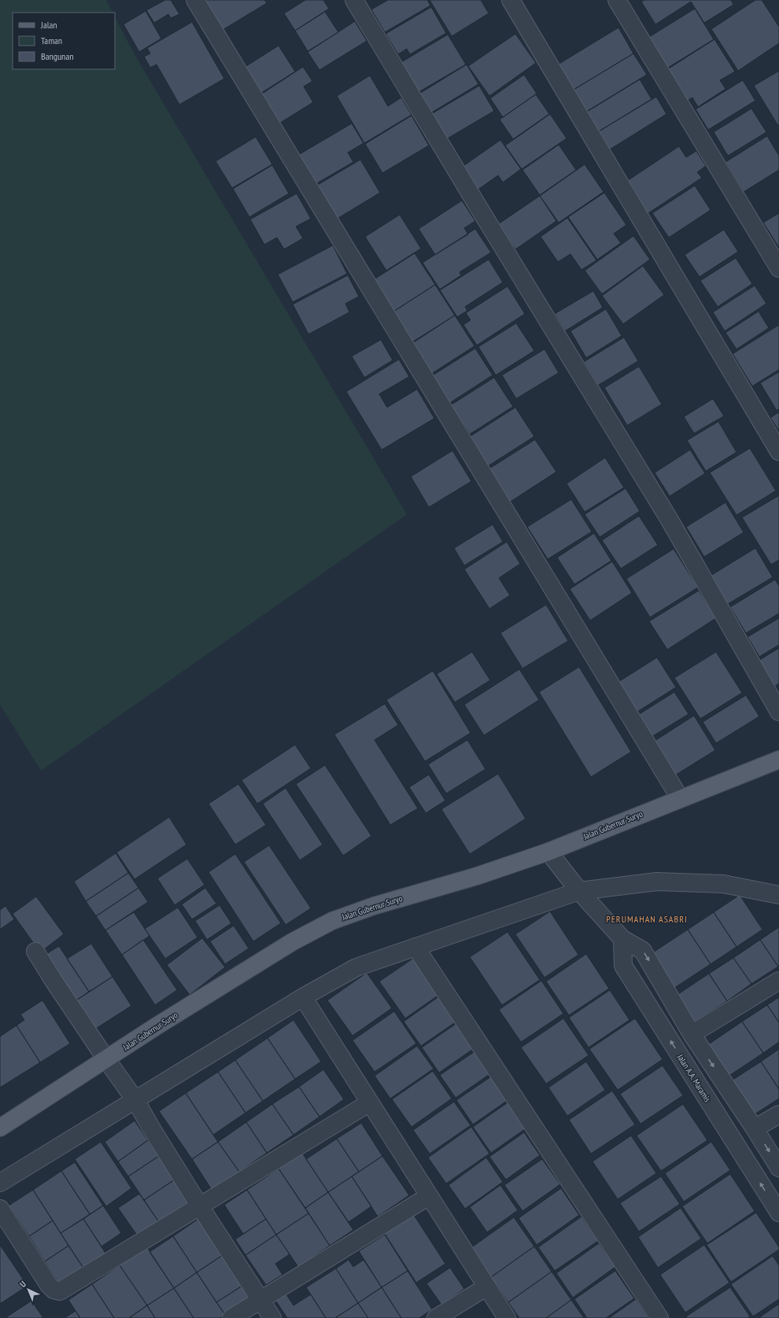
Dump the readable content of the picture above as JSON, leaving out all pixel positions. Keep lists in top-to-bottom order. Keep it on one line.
{"streets":{"main road":["Jalan Gubernur Suryo"],"street":["Jalan A.A. Maramis"]},"districts":["PERUMAHAN ASABRI"],"legend":["Jalan","Taman","Bangunan"],"north":"top left"}
